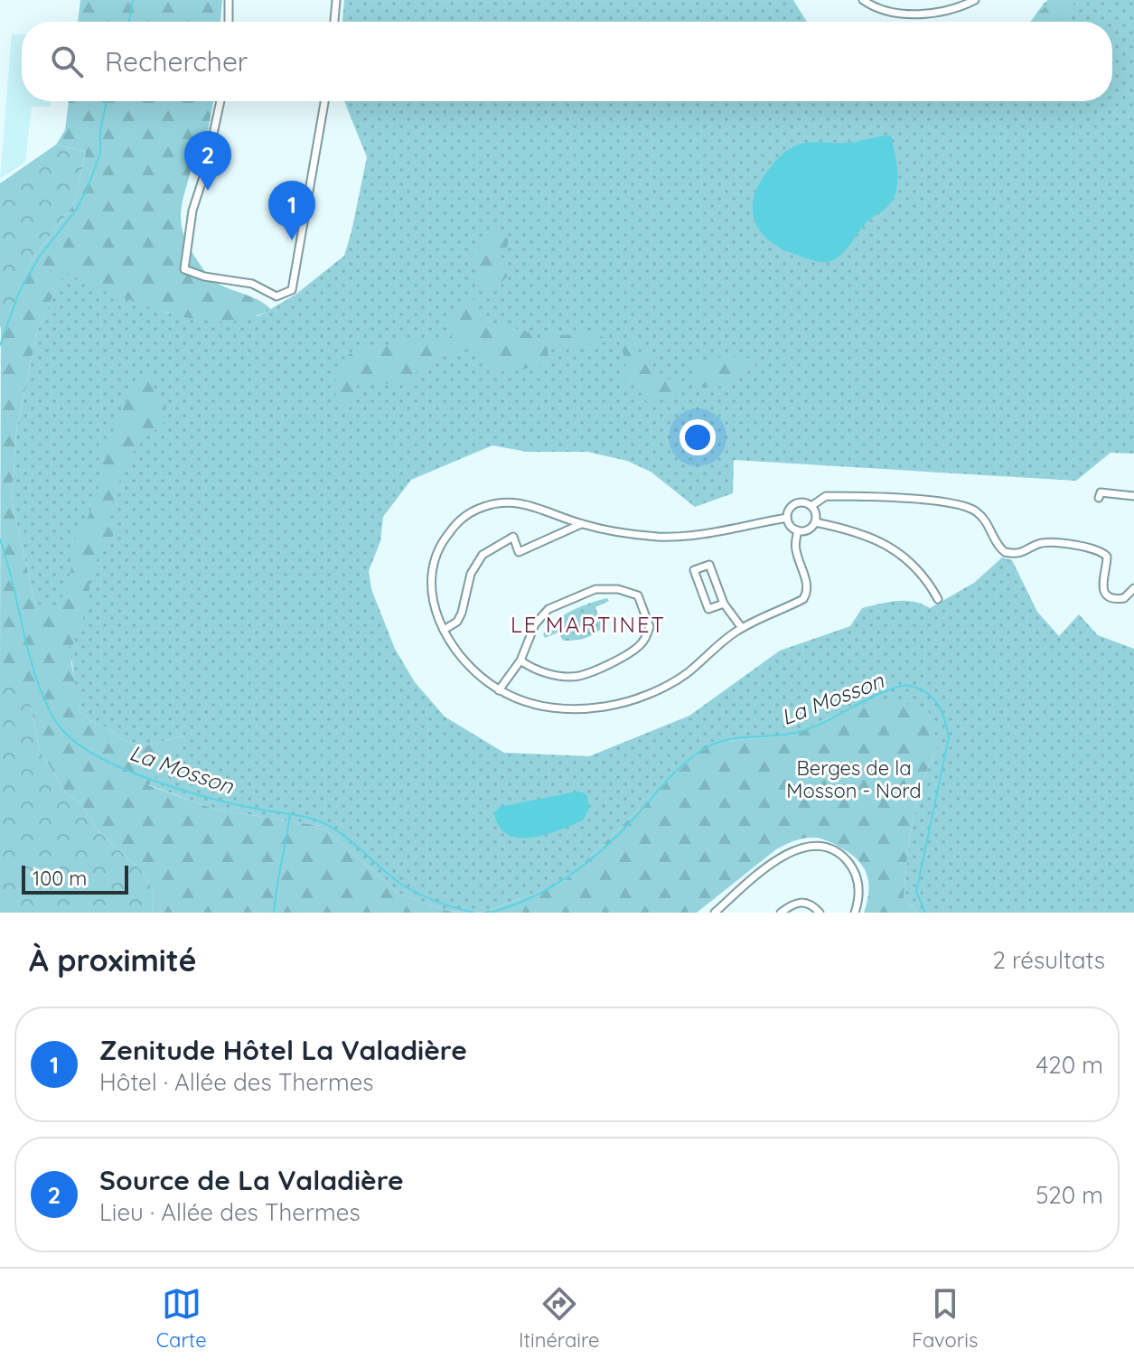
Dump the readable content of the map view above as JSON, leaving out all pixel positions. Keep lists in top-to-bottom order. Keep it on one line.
{"districts":["LE MARTINET"],"water":["La Mosson"],"parks":["Berges de la Mosson - Nord"],"scale_bar":"100 m","page":{"search":"Rechercher","pins":["2","1"],"scale":"100 m","heading":["À proximité","2 résultats"],"list":[{"mark":"1","name":"Zenitude Hôtel La Valadière","note":"Hôtel · Allée des Thermes","value":"420 m"},{"mark":"2","name":"Source de La Valadière","note":"Lieu · Allée des Thermes","value":"520 m"}],"nav":["Carte","Itinéraire","Favoris"]}}
